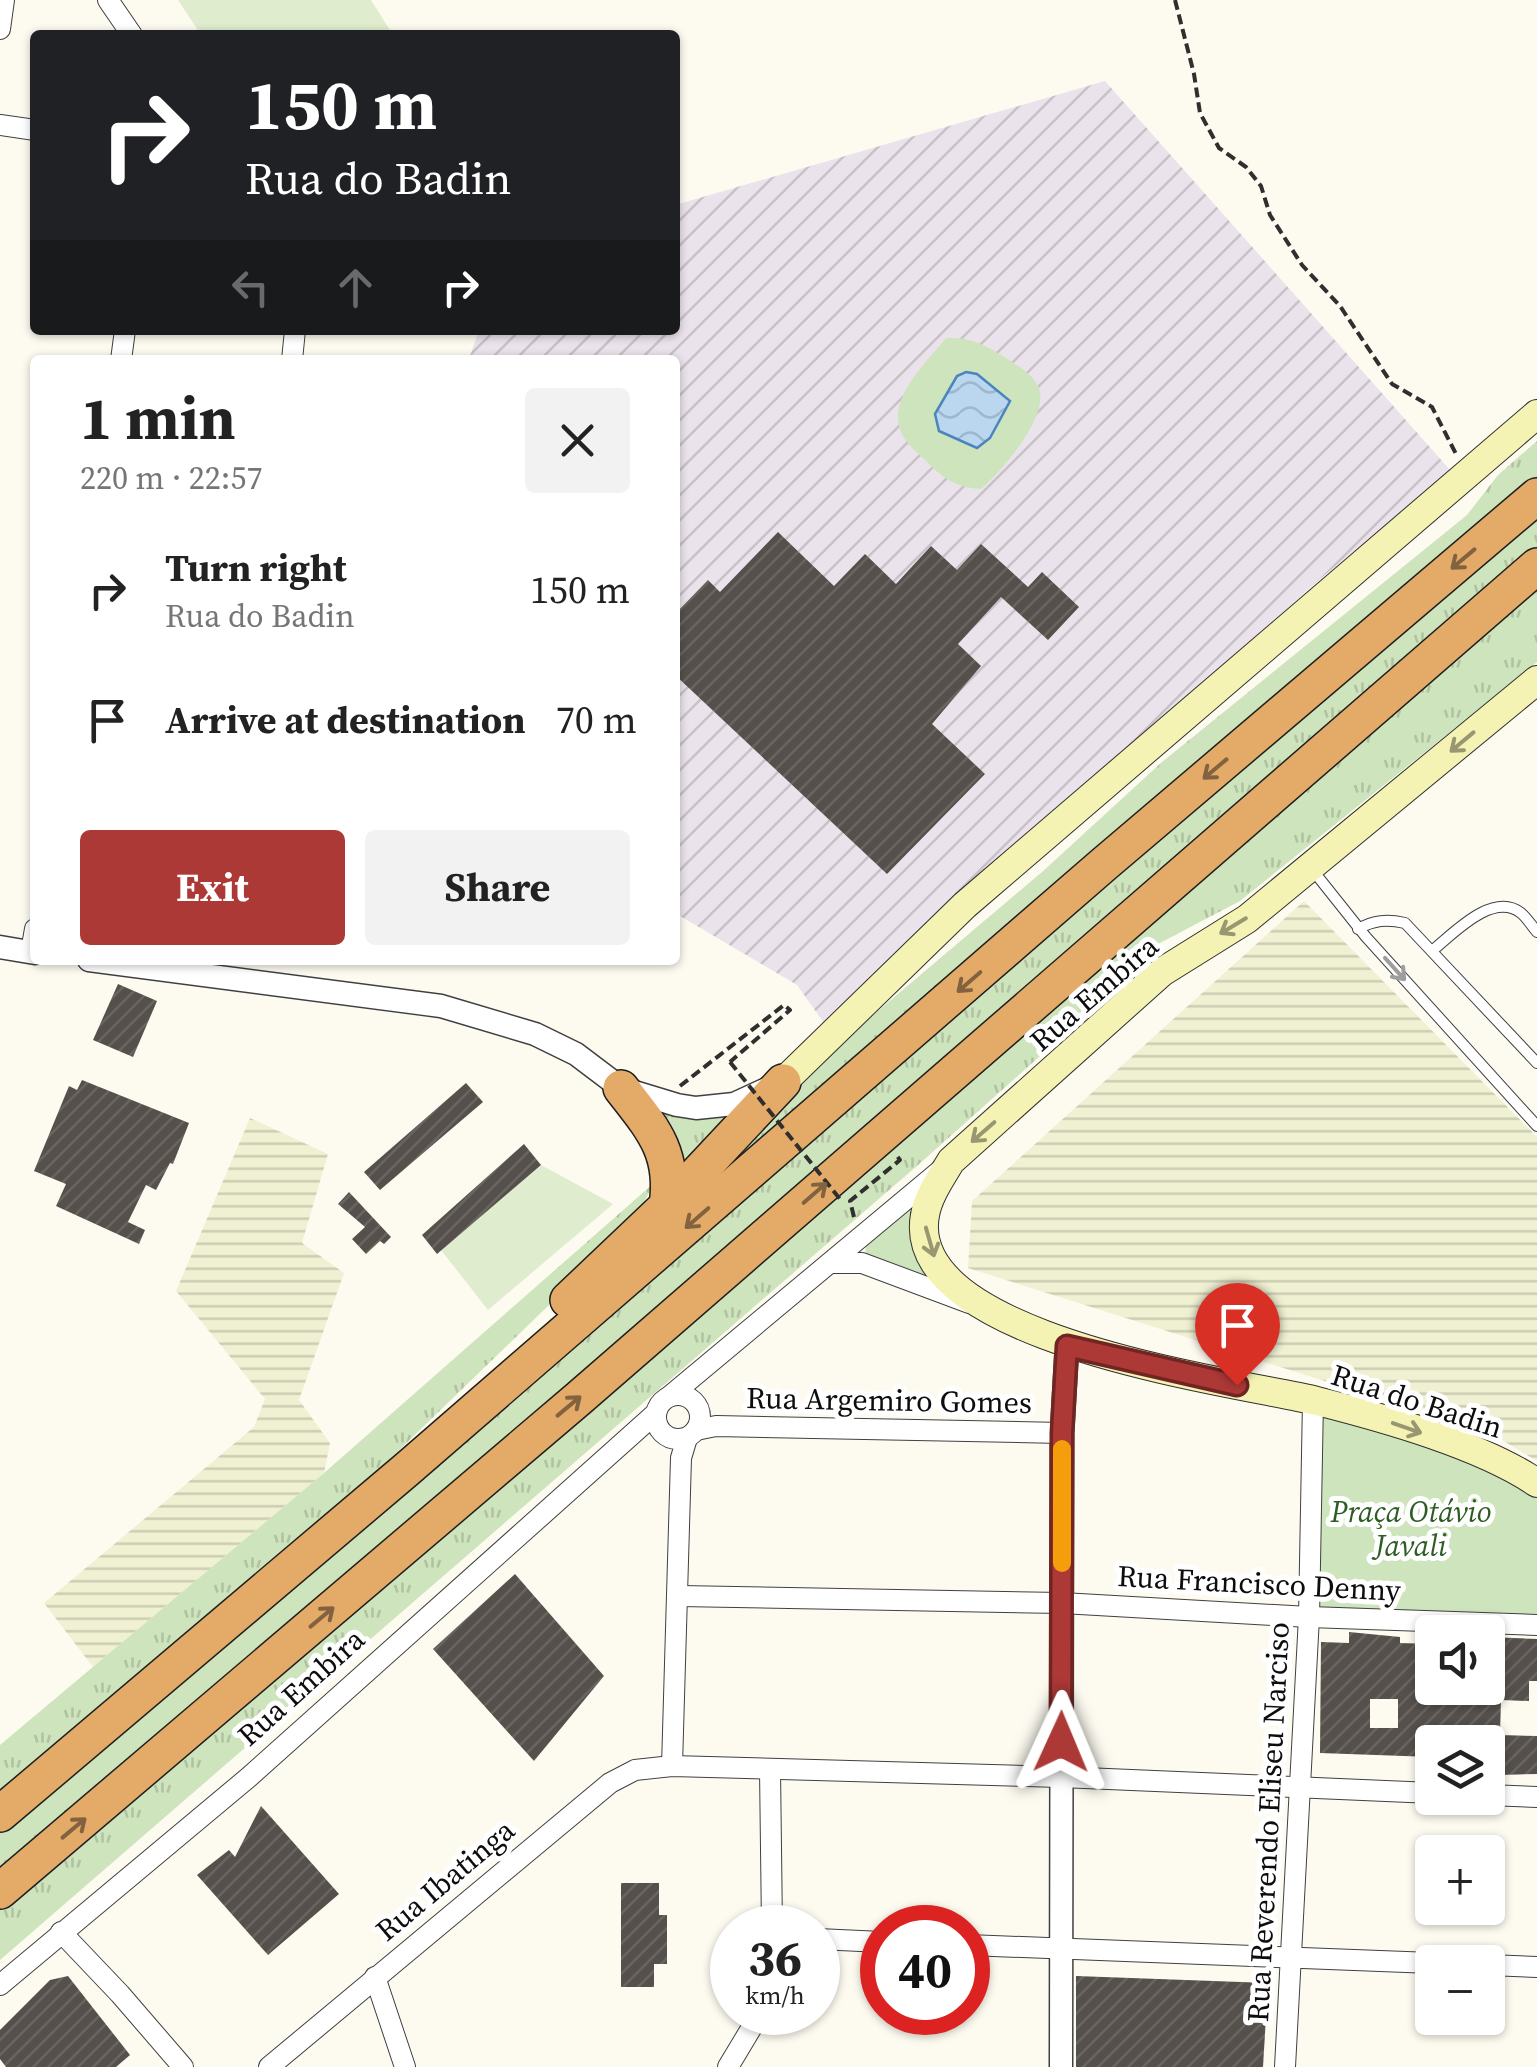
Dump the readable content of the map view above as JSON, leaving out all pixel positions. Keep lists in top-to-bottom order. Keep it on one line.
{"streets":{"main road":["Rua Embira","Rua do Badin"],"street":["Rua Argemiro Gomes","Rua Francisco Denny","Rua Reverendo Eliseu Narciso","Rua Ibatinga"]},"crossings":[["Rua Embira","Rua Argemiro Gomes"],["Rua Embira","Rua do Badin"],["Rua do Badin","Rua Reverendo Eliseu Narciso"],["Rua Francisco Denny","Rua Reverendo Eliseu Narciso"],["Rua Reverendo Eliseu Narciso","Rua Ibatinga"]],"one_way":["Rua do Badin"],"parks":["Praça Otávio Javali"],"page":{"turn":["150 m","Rua do Badin"],"heading":["1 min","220 m · 22:57"],"list":[{"name":"Turn right","note":"Rua do Badin","value":"150 m"},{"name":"Arrive at destination","value":"70 m"}],"buttons":["Exit","Share"],"map_buttons":["+","−"],"speed":"36 km/h","limit":"40"}}
